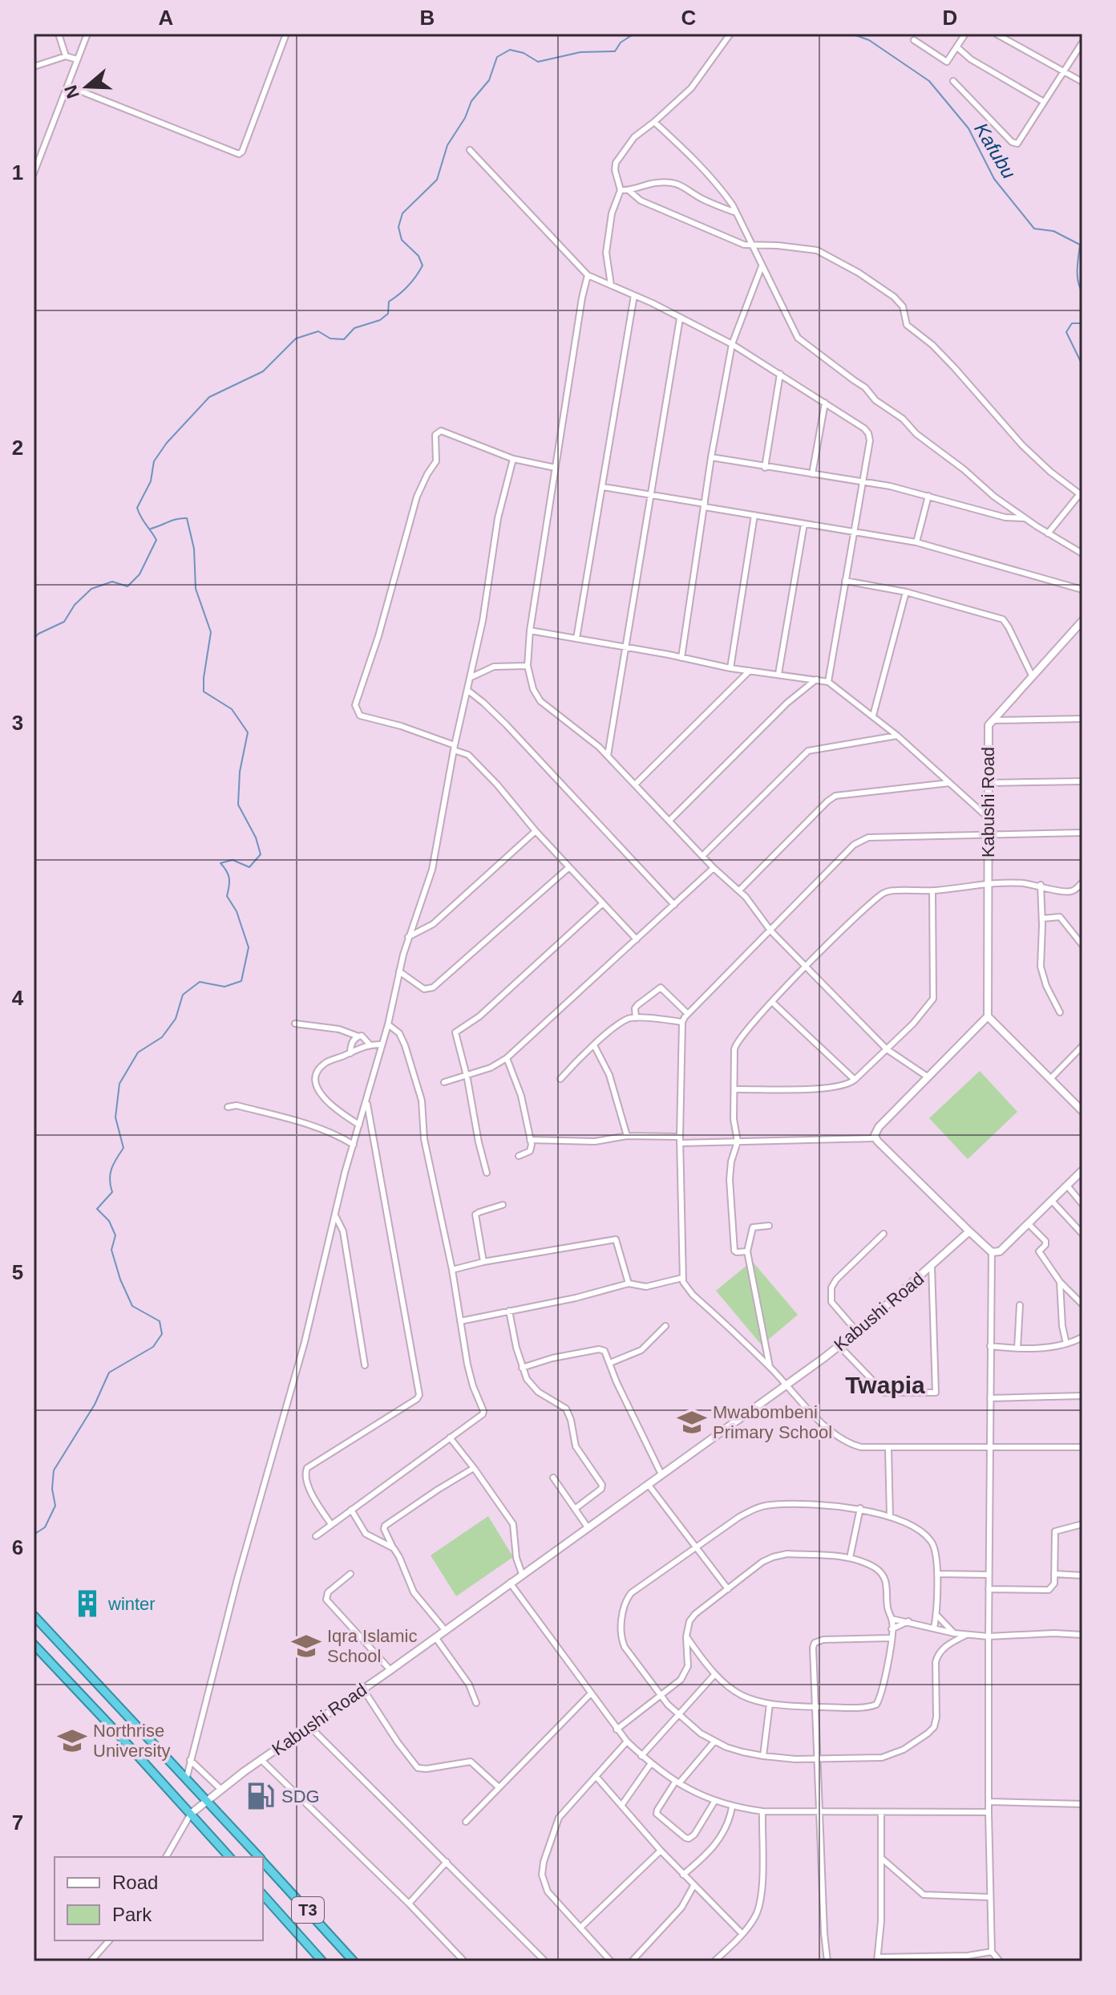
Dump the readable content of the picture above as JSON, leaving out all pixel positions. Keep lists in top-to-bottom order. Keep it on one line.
{"streets":{"highway":["T3"],"main road":["Kabushi Road"]},"crossings":[["Kabushi Road","T3"]],"districts":["Twapia"],"water":["Kafubu"],"places":{"school or university":["Mwabombeni Primary School","Iqra Islamic School","Northrise University"],"building":["winter"],"fuel station":["SDG"]},"legend":["Road","Park"],"north":"left","grid":{"columns":["A","B","C","D"],"rows":["1","2","3","4","5","6","7"]}}
